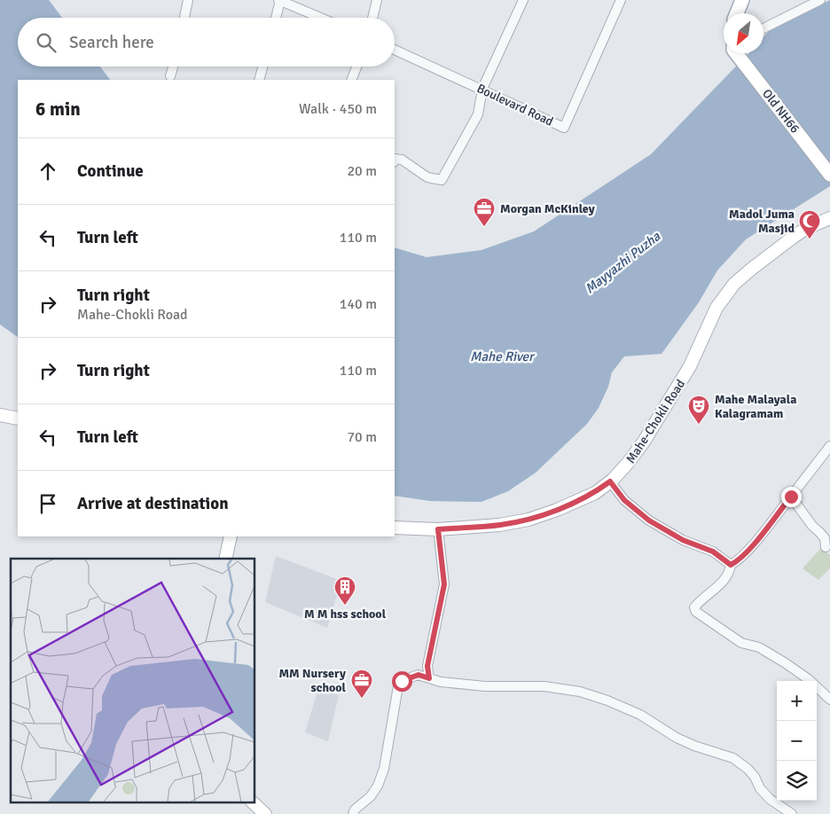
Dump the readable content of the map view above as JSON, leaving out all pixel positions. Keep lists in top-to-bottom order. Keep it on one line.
{"streets":{"main road":["Old NH66"],"street":["Boulevard Road","Mahe-Chokli Road"]},"water":["Mayyazhi Puzha","Mahe River"],"places":{"office":["Morgan McKinley","MM Nursery school"],"mosque":["Madol Juma Masjid"],"theatre":["Mahe Malayala Kalagramam"],"building":["M M hss school"]},"north":"bottom left","page":{"search":"Search here","heading":["6 min","Walk · 450 m"],"list":[["Continue","20 m"],["Turn left","110 m"],["Turn right","Mahe-Chokli Road","140 m"],["Turn right","110 m"],["Turn left","70 m"],"Arrive at destination"],"map_buttons":["+","−"]}}
